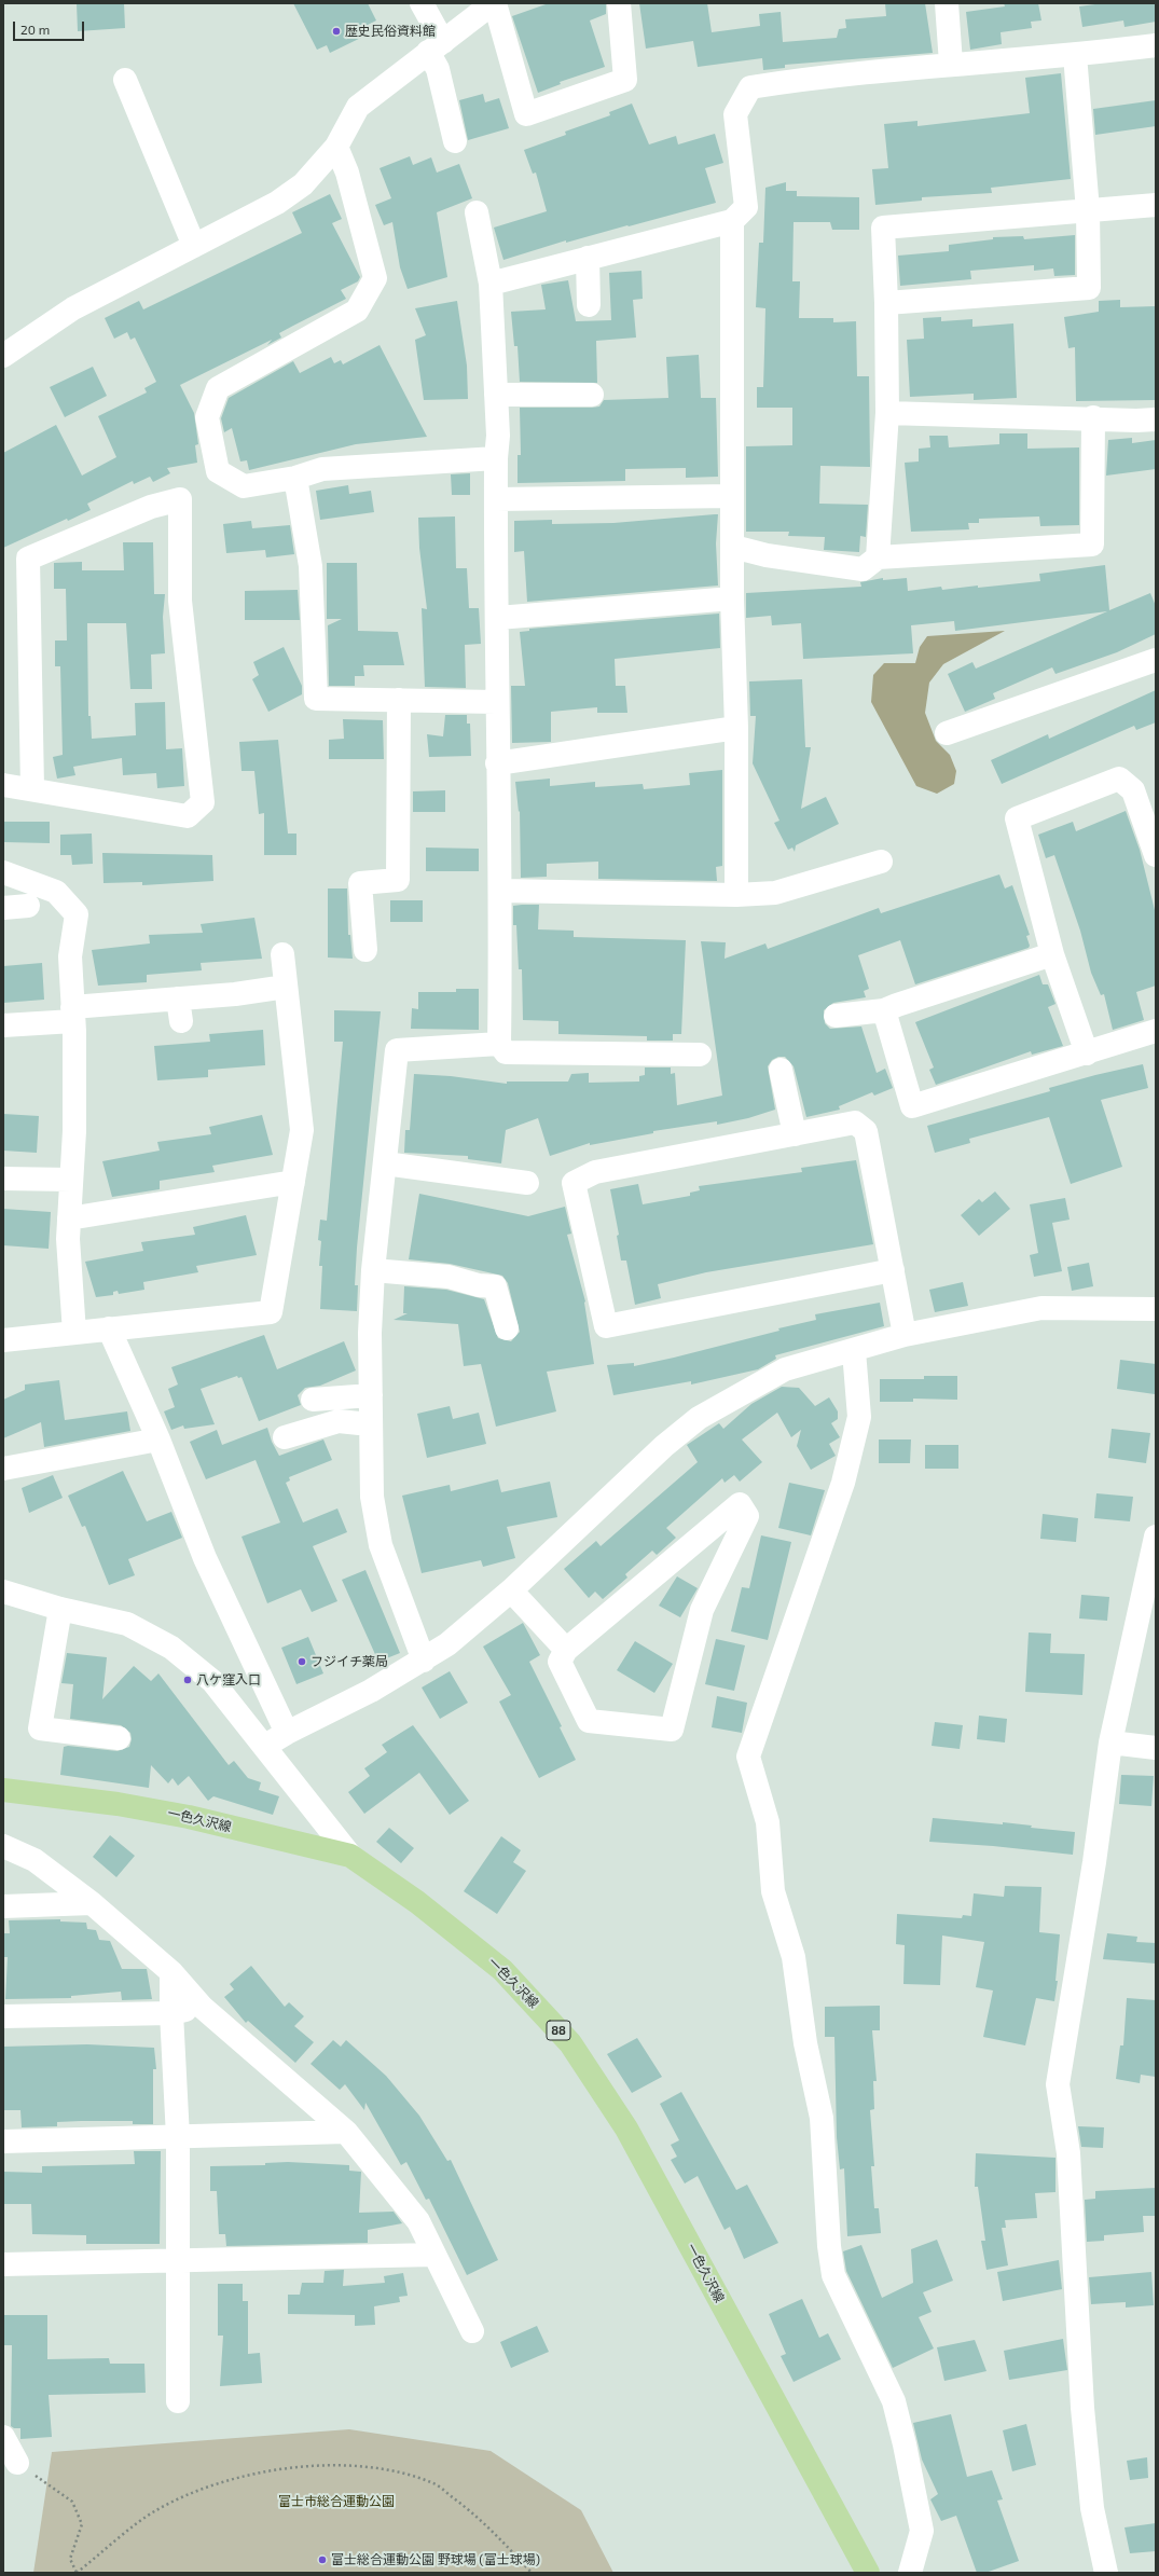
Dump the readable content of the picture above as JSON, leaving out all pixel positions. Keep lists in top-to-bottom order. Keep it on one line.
{"streets":{"main road":["一色久沢線","88"]},"parks":["富士市総合運動公園"],"places":["歴史民俗資料館","フジイチ薬局","八ケ窪入口","富士総合運動公園 野球場 (富士球場)"],"scale_bar":"20 m"}
